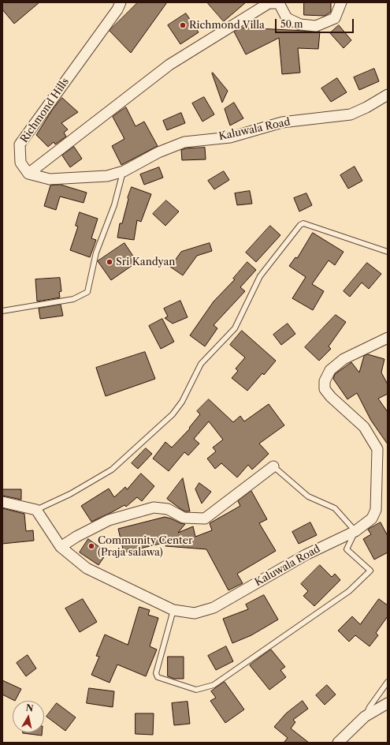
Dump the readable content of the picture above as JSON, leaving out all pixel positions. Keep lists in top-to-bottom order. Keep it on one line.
{"streets":{"street":["Richmond Hills","Kaluwala Road"]},"places":["Richmond Villa","Sri Kandyan","Community Center (Praja salawa)"],"scale_bar":"50 m","north":"top"}
